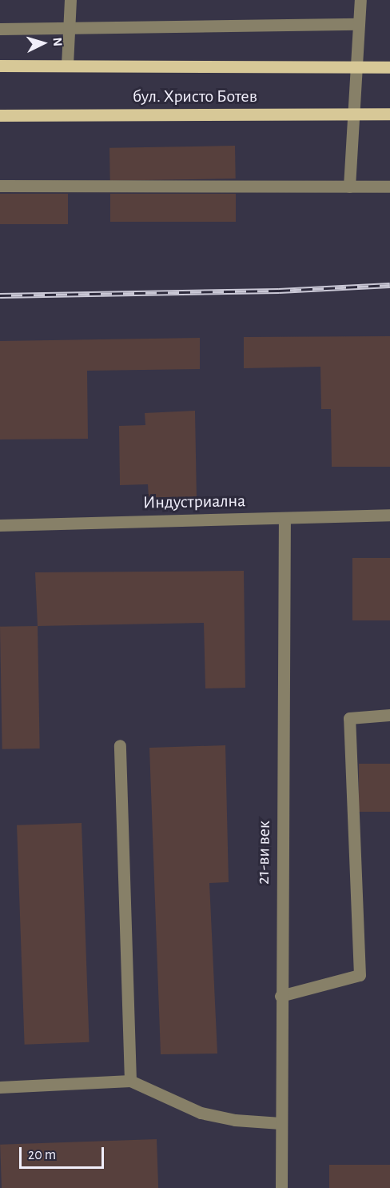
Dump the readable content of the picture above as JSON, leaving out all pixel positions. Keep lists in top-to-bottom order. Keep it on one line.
{"streets":{"main road":["бул. Христо Ботев"],"street":["Индустриална","21-ви век"]},"crossings":[["Индустриална","21-ви век"]],"scale_bar":"20 m","north":"right"}
